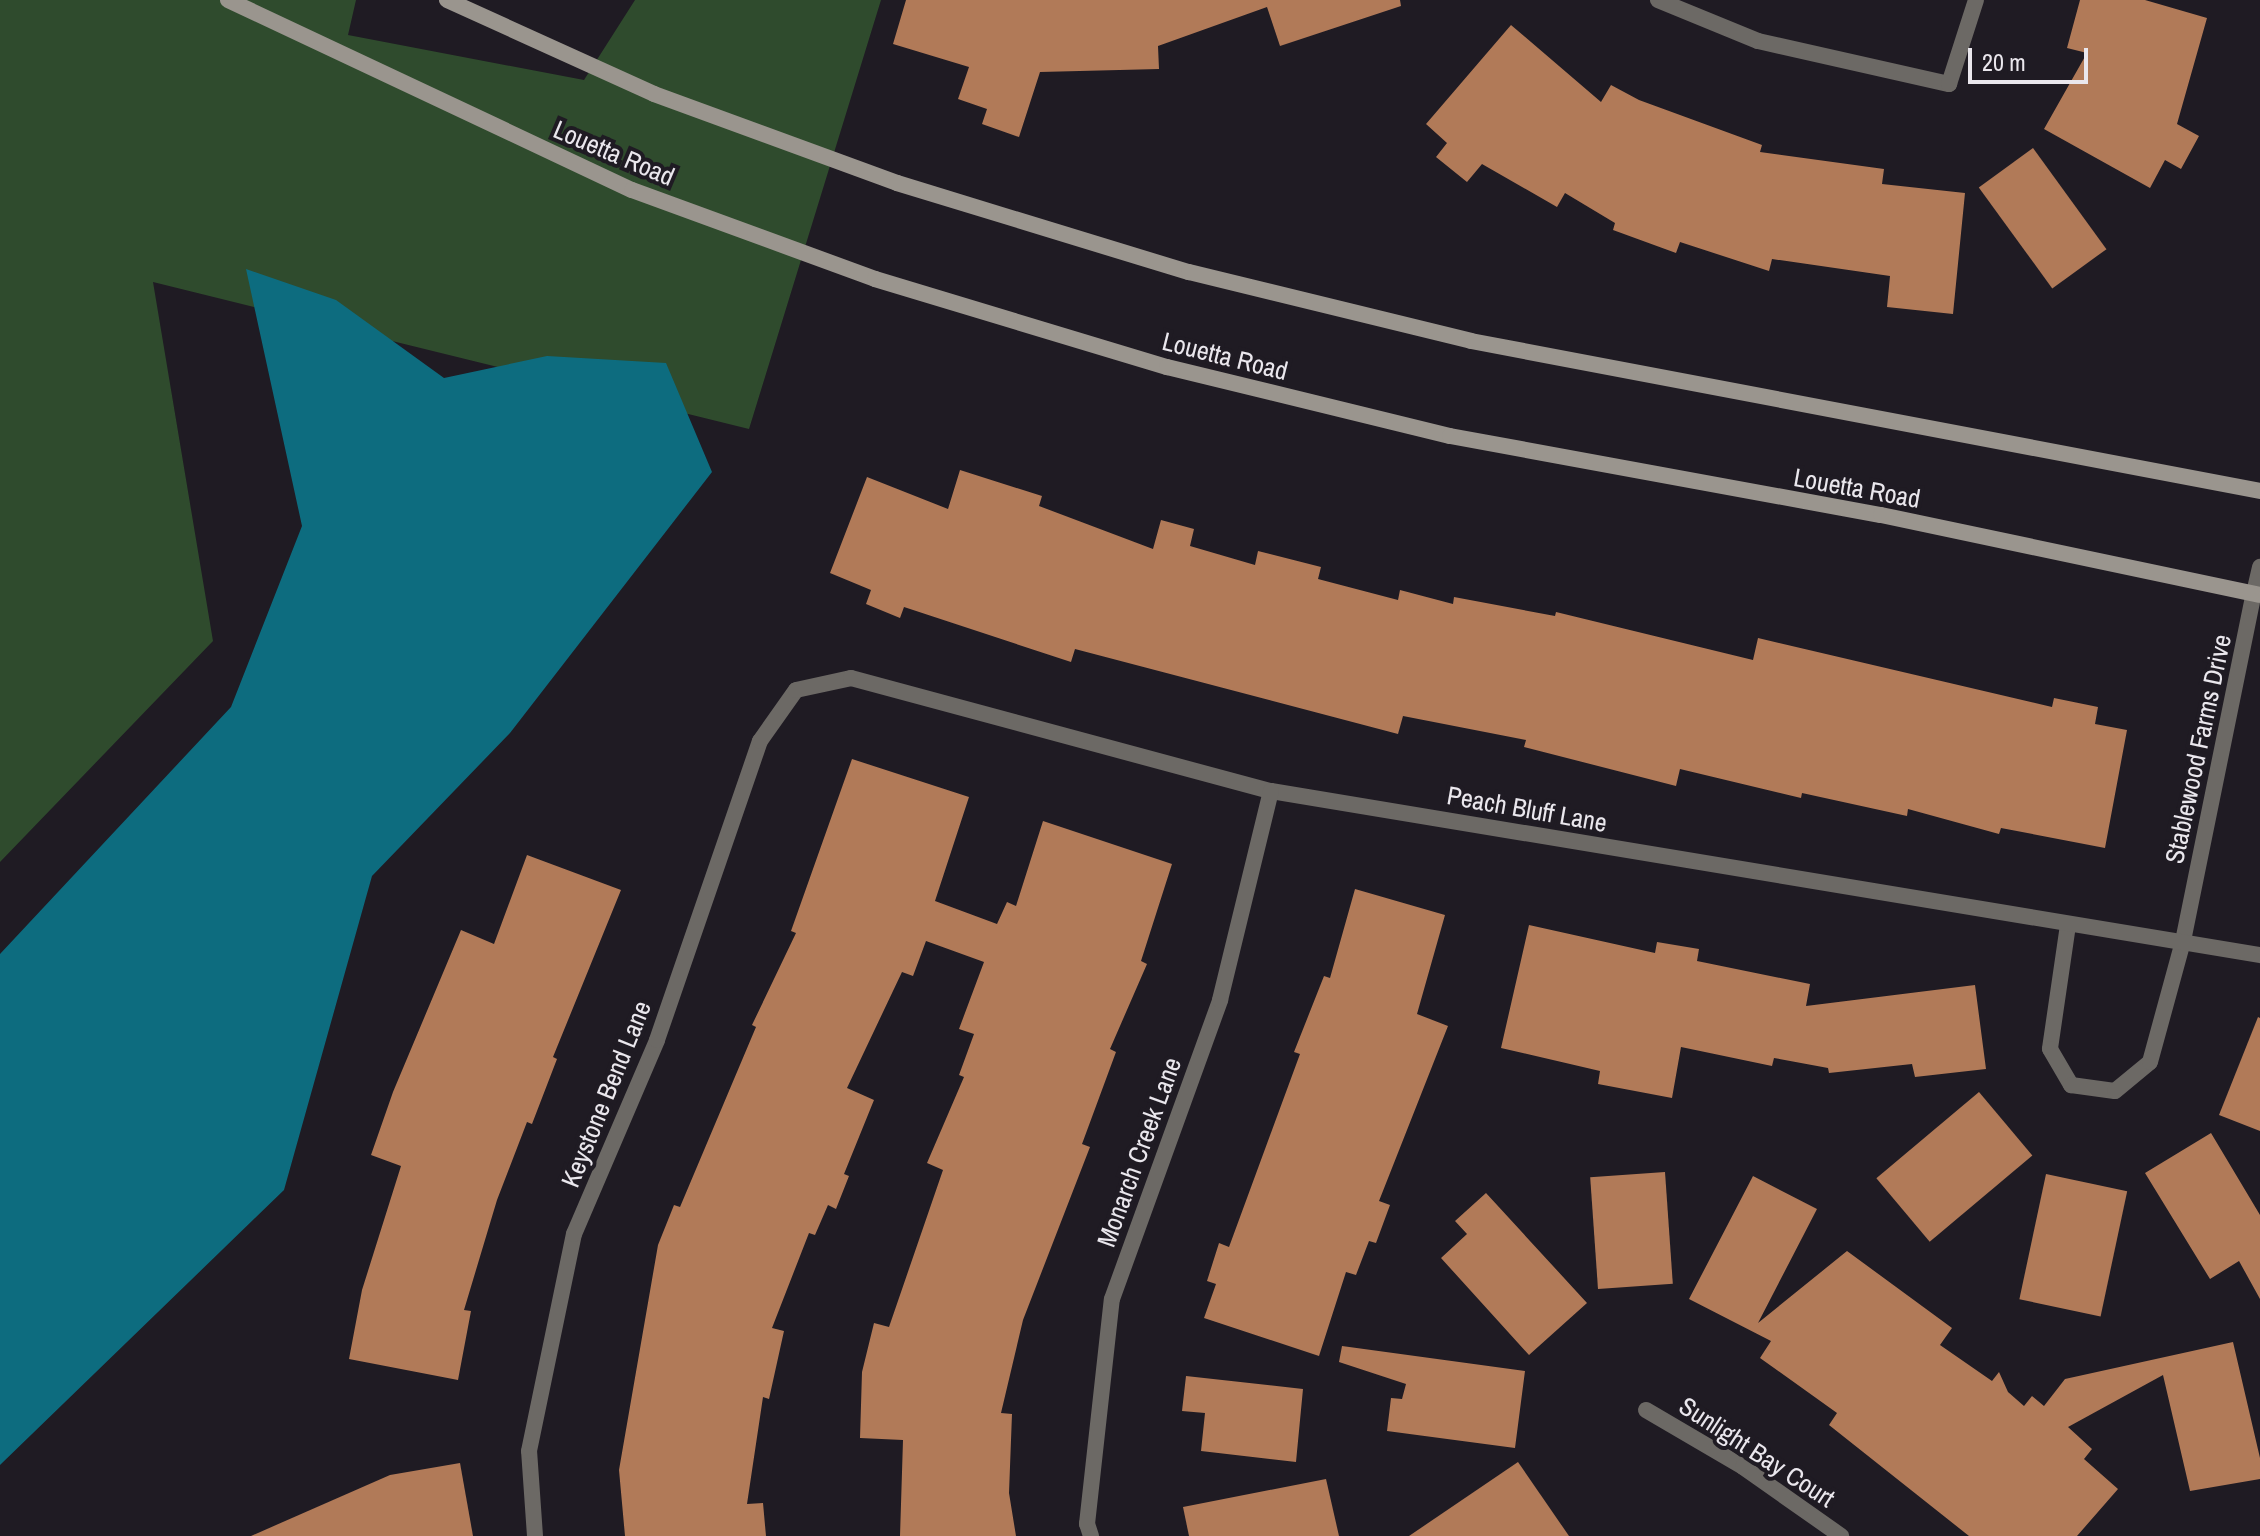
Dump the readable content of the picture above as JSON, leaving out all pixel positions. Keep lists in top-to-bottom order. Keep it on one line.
{"streets":{"main road":["Louetta Road"],"street":["Stablewood Farms Drive","Peach Bluff Lane","Keystone Bend Lane","Monarch Creek Lane","Sunlight Bay Court"]},"crossings":[["Louetta Road","Stablewood Farms Drive"],["Stablewood Farms Drive","Peach Bluff Lane"],["Peach Bluff Lane","Keystone Bend Lane"],["Peach Bluff Lane","Monarch Creek Lane"]],"scale_bar":"20 m"}
